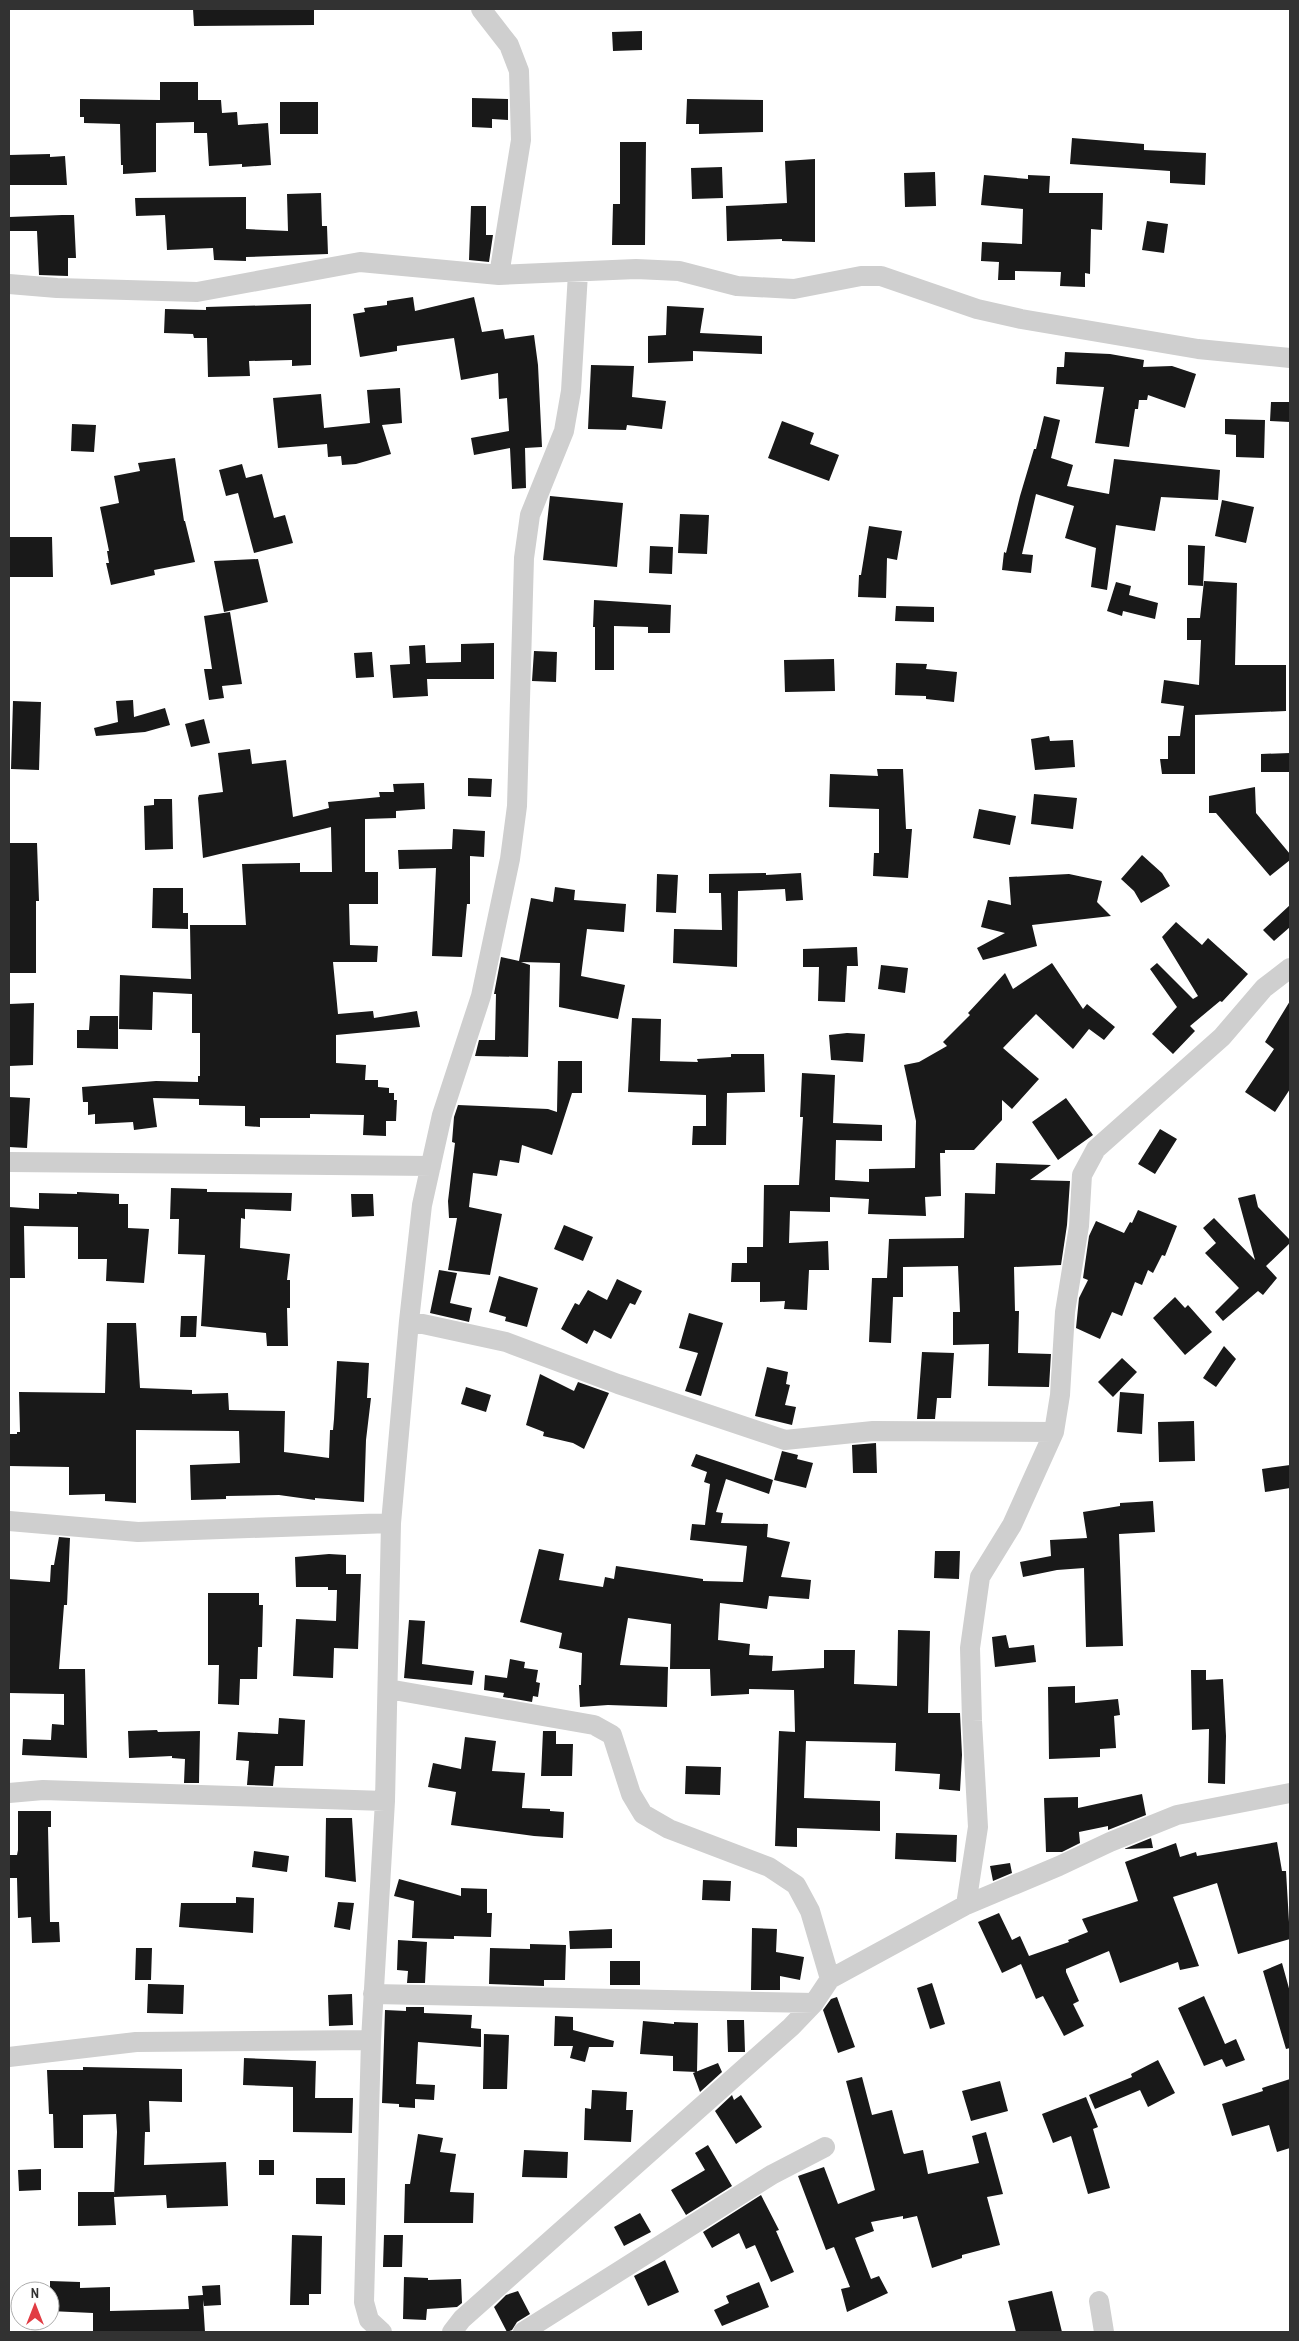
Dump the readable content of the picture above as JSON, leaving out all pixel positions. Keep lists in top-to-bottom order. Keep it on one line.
{"north":"top"}
